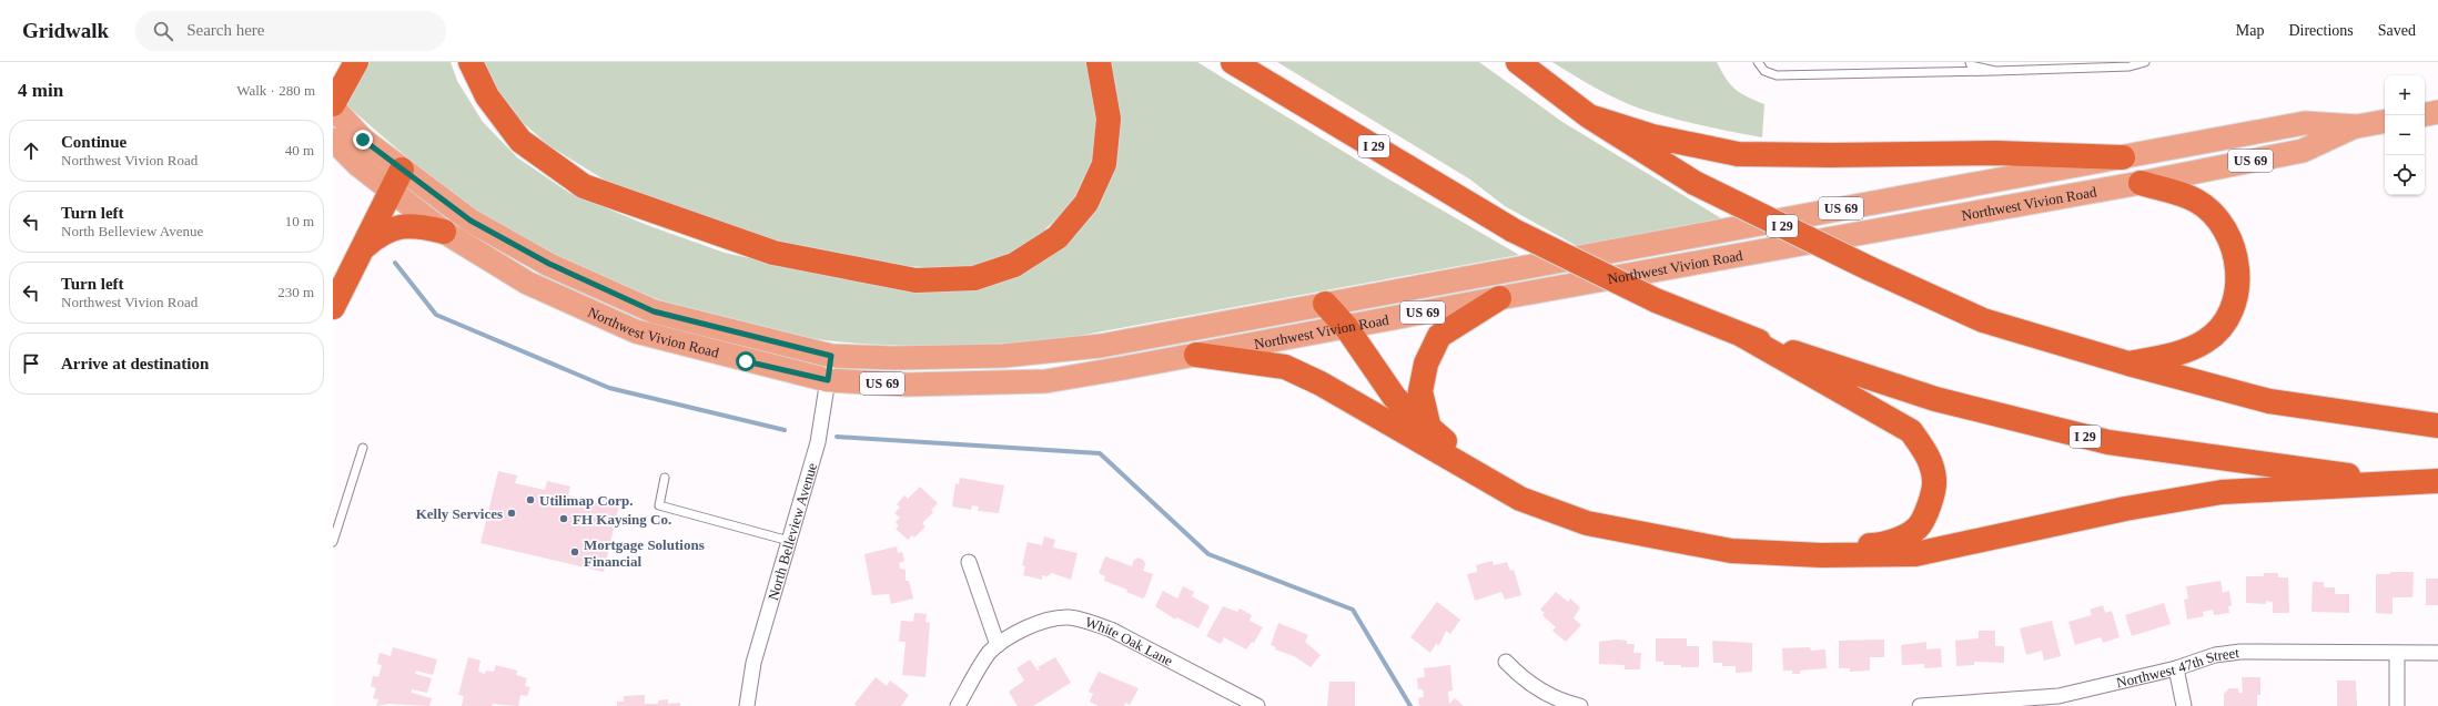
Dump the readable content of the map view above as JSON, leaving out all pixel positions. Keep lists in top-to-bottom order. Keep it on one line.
{"streets":{"highway":["I 29"],"main road":["US 69","Northwest Vivion Road"],"street":["North Belleview Avenue","White Oak Lane","Northwest 47th Street"]},"crossings":[["Northwest Vivion Road","North Belleview Avenue"]],"places":["Utilimap Corp.","Kelly Services","FH Kaysing Co.","Mortgage Solutions Financial"],"page":{"header":"Gridwalk","search":"Search here","nav":["Map","Directions","Saved"],"heading":["4 min","Walk · 280 m"],"map_buttons":["+","−"],"list":[["Continue","Northwest Vivion Road","40 m"],["Turn left","North Belleview Avenue","10 m"],["Turn left","Northwest Vivion Road","230 m"],"Arrive at destination"]}}
